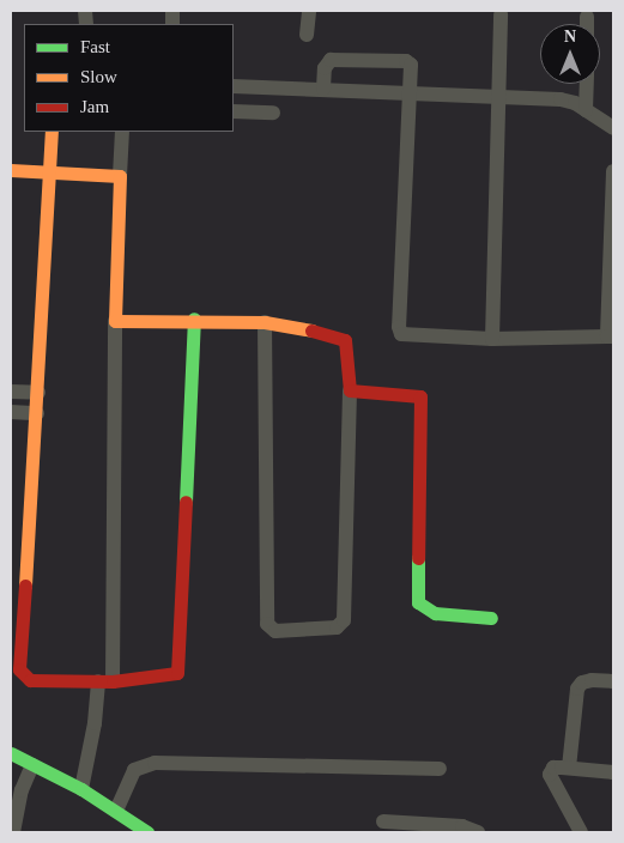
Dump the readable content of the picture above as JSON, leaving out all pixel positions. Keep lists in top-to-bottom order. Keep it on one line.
{"legend":["Fast","Slow","Jam"],"north":"top"}
